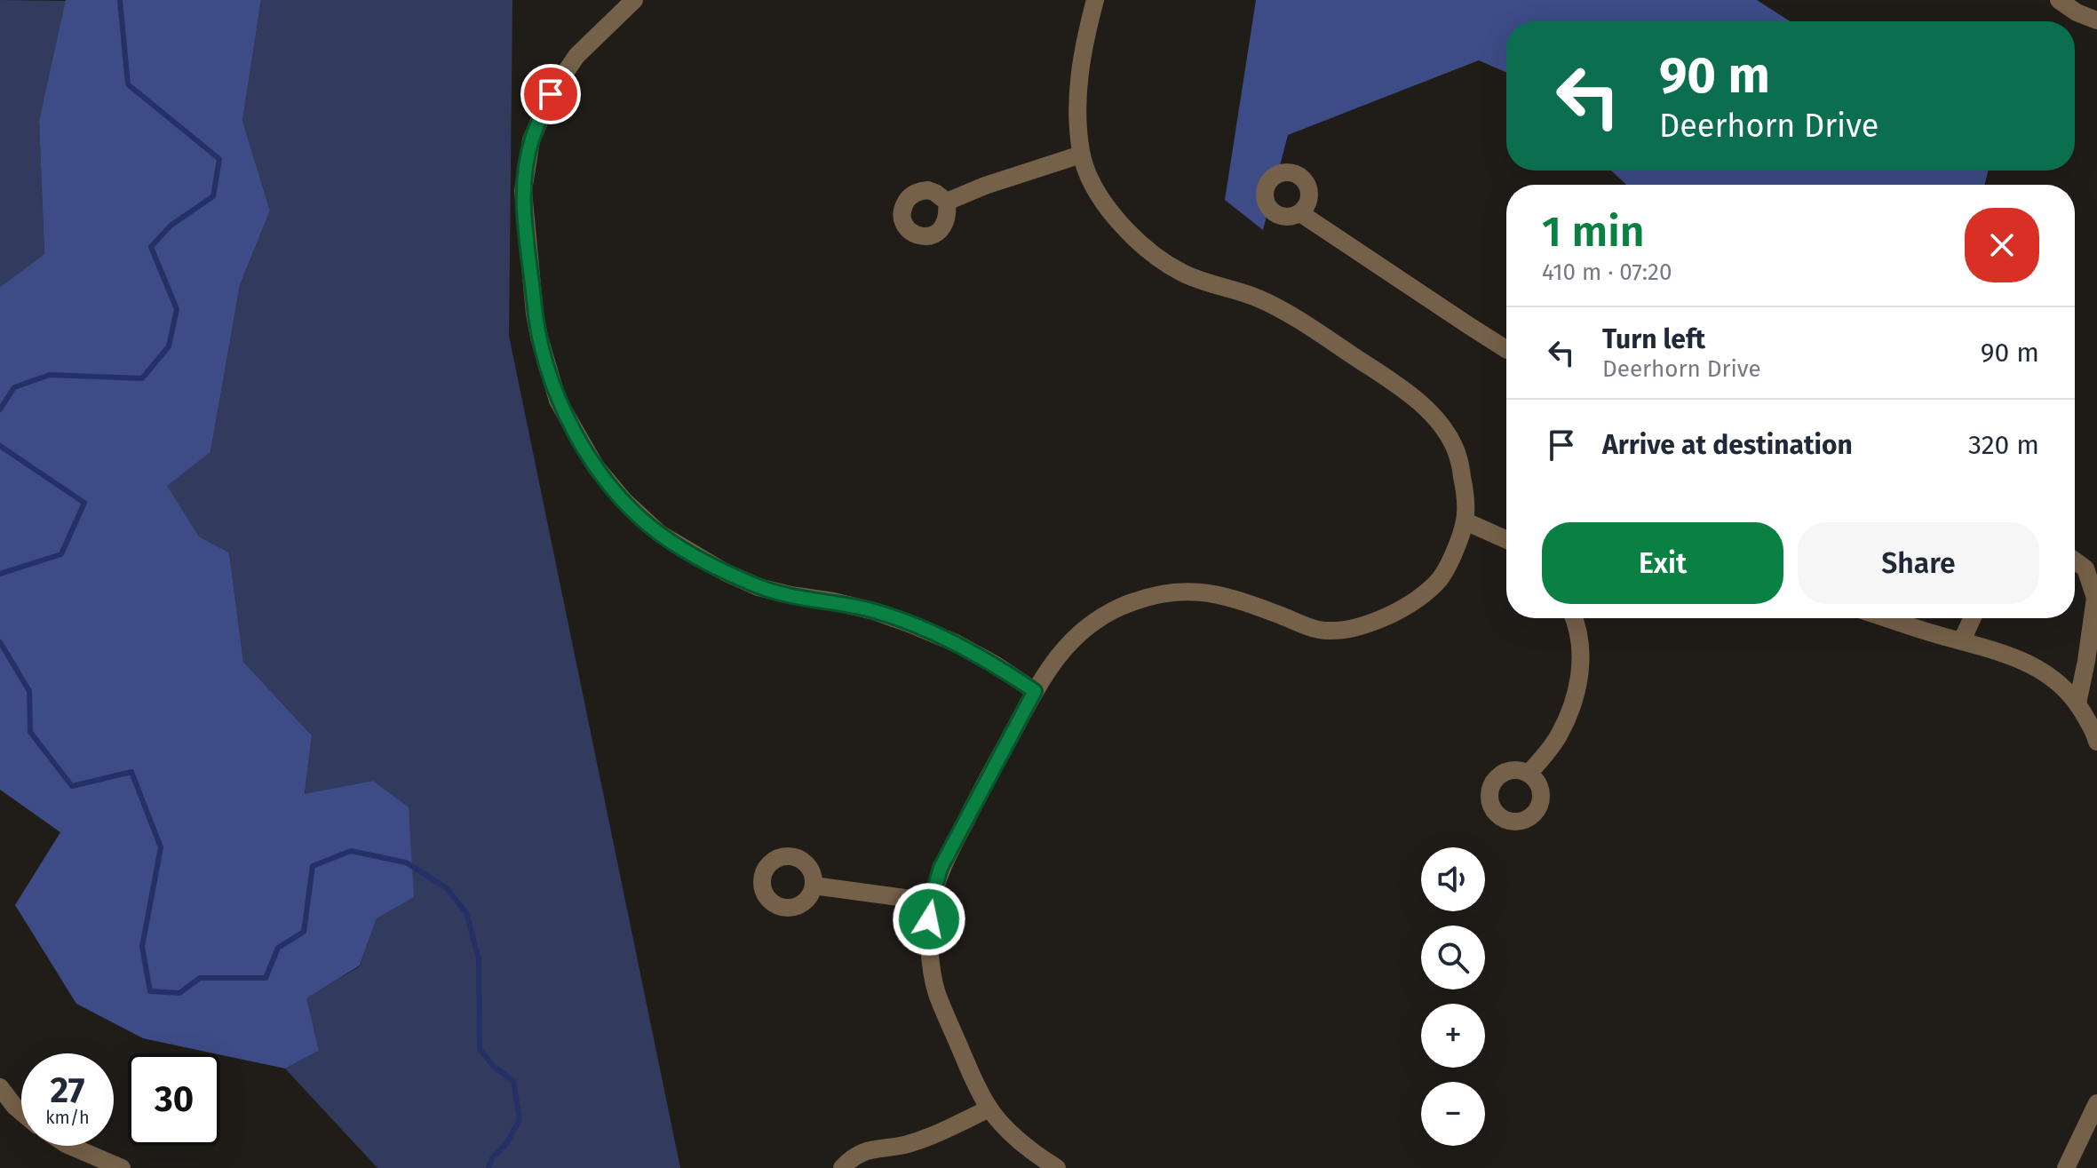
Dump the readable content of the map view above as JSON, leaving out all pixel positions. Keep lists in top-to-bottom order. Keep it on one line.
{"page":{"turn":["90 m","Deerhorn Drive"],"heading":["1 min","410 m · 07:20"],"list":[{"name":"Turn left","note":"Deerhorn Drive","value":"90 m"},{"name":"Arrive at destination","value":"320 m"}],"buttons":["Exit","Share"],"map_buttons":["+","−"],"speed":"27 km/h","limit":"30"}}
